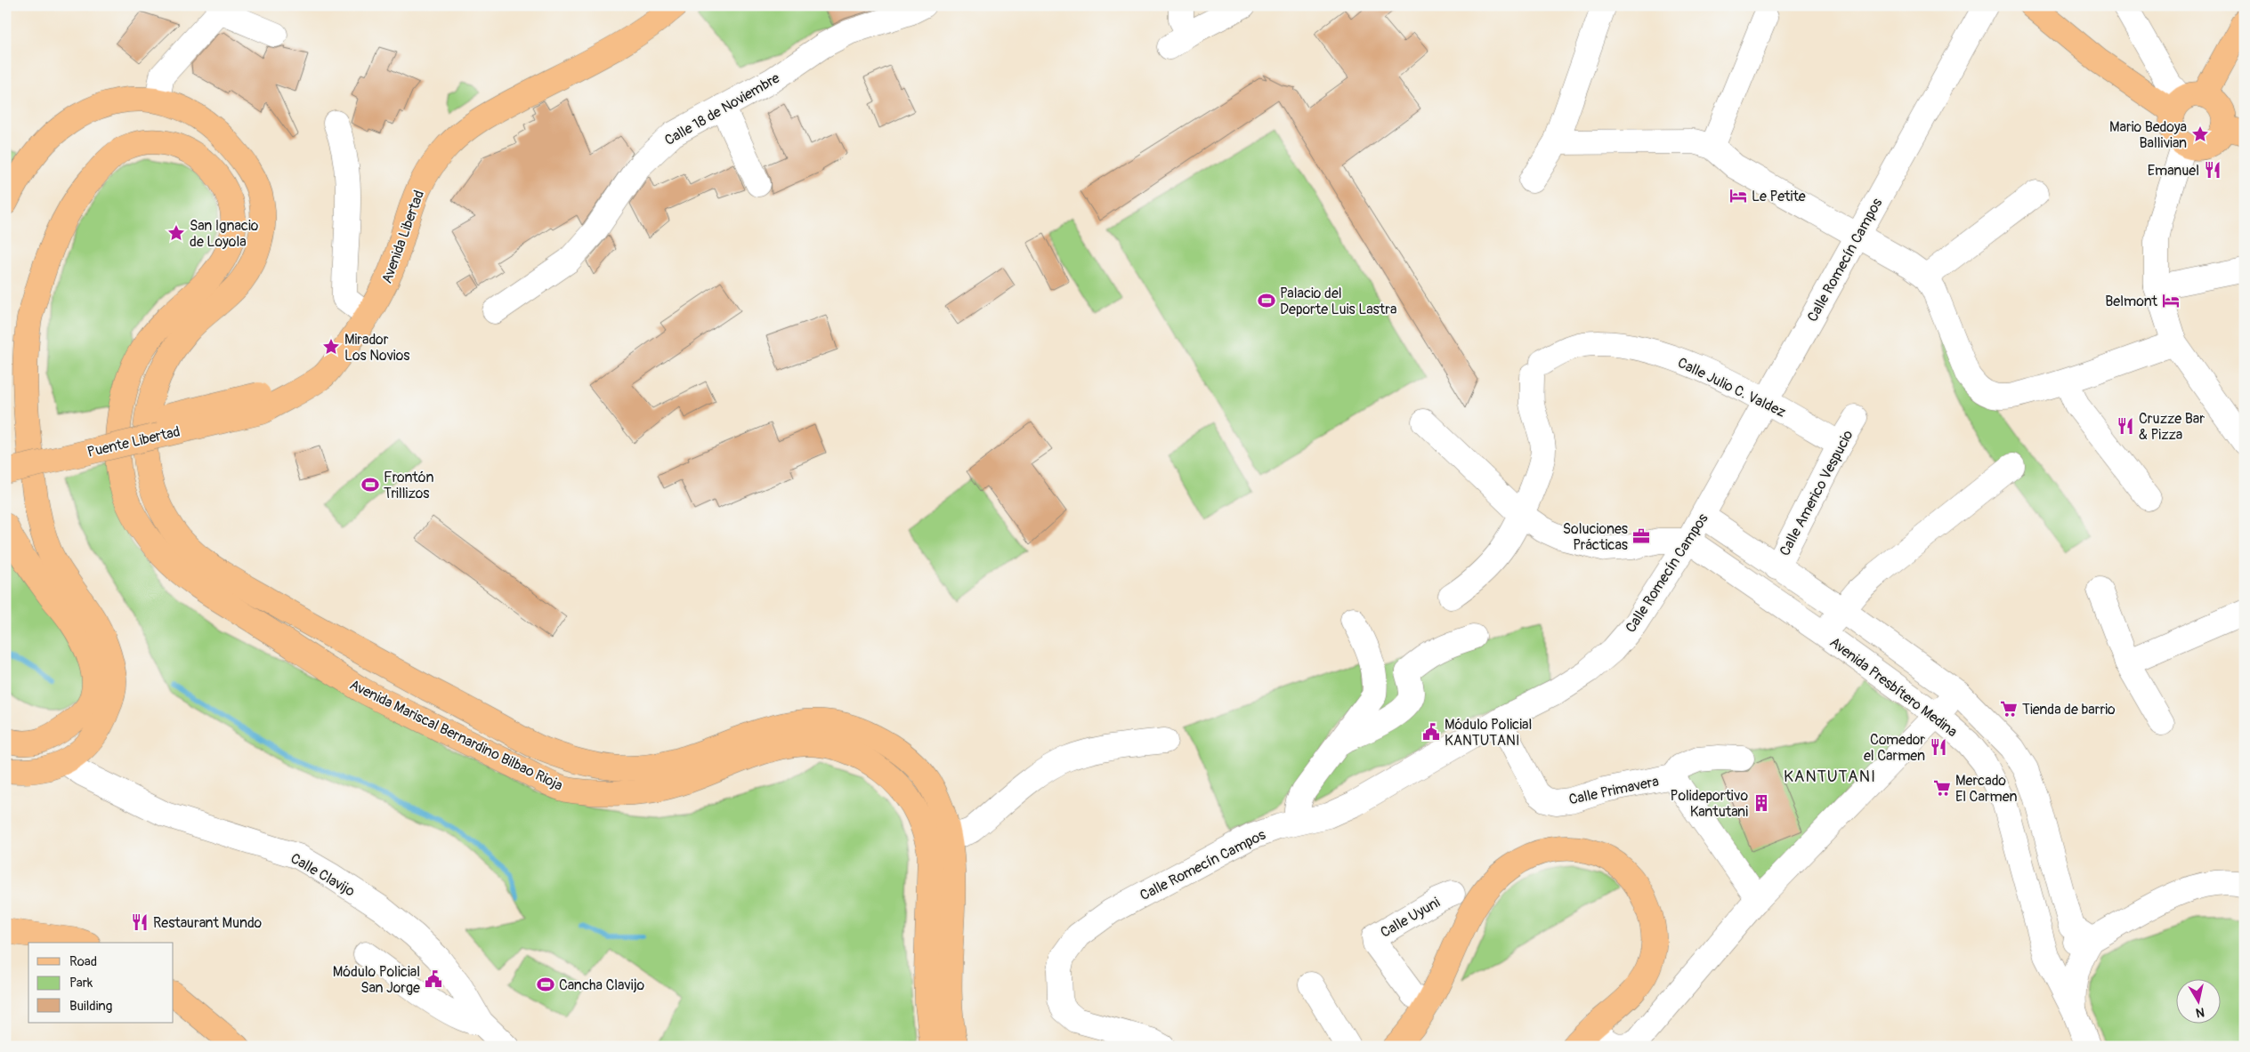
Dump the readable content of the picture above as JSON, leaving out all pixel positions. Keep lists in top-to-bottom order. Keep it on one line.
{"streets":{"main road":["Avenida Libertad","Puente Libertad","Avenida Mariscal Bernardino Bilbao Rioja"],"street":["Calle 18 de Noviembre","Calle Romecín Campos","Calle Julio C. Valdez","Calle Americo Vespucio","Avenida Presbítero Medina","Calle Primavera","Calle Clavijo","Calle Uyuni"]},"crossings":[["Avenida Libertad","Puente Libertad"],["Calle Romecín Campos","Calle Julio C. Valdez"],["Calle Romecín Campos","Avenida Presbítero Medina"],["Calle Romecín Campos","Calle Primavera"],["Calle Julio C. Valdez","Calle Americo Vespucio"],["Avenida Mariscal Bernardino Bilbao Rioja","Calle Clavijo"]],"districts":["KANTUTANI"],"places":{"place":["Mario Bedoya Ballivian","San Ignacio de Loyola","Mirador Los Novios"],"restaurant":["Emanuel","Cruzze Bar & Pizza","Comedor el Carmen","Restaurant Mundo"],"hotel":["Le Petite","Belmont"],"sports":["Palacio del Deporte Luis Lastra","Frontón Trillizos","Cancha Clavijo"],"office":["Soluciones Prácticas"],"supermarket":["Tienda de barrio","Mercado El Carmen"],"public building":["Módulo Policial KANTUTANI","Módulo Policial San Jorge"],"building":["Polideportivo Kantutani"]},"legend":["Road","Park","Building"],"north":"bottom"}
